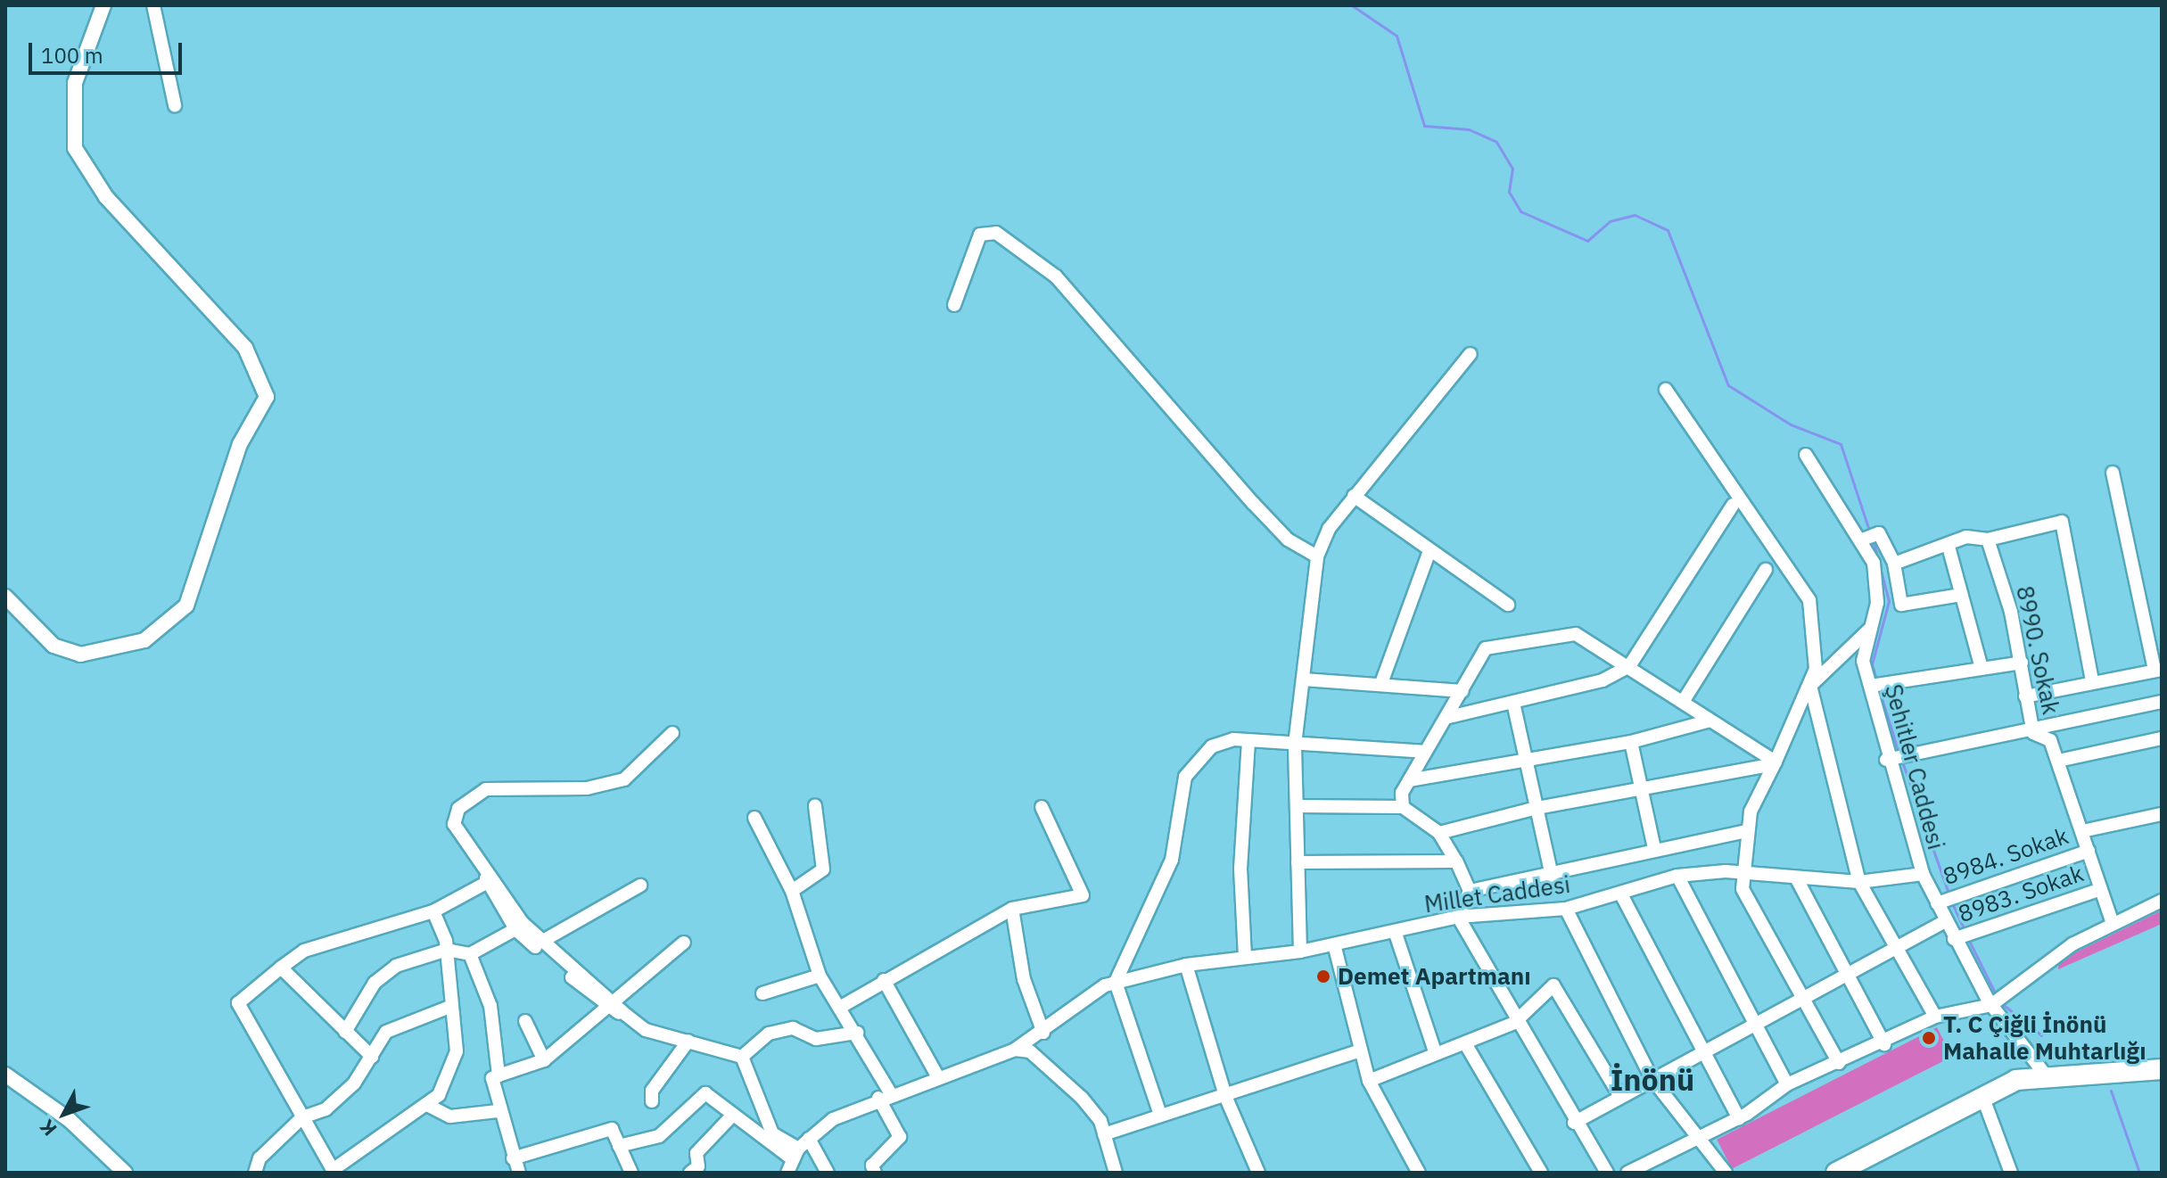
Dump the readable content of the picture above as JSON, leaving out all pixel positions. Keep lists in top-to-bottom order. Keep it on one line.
{"streets":{"street":["8990. Sokak","Şehitler Caddesi","8984. Sokak","8983. Sokak","Millet Caddesi"]},"crossings":[["8990. Sokak","8984. Sokak"],["8990. Sokak","8983. Sokak"],["Şehitler Caddesi","8984. Sokak"],["Şehitler Caddesi","8983. Sokak"],["Şehitler Caddesi","Millet Caddesi"]],"districts":["İnönü"],"places":["Demet Apartmanı","T. C Çiğli İnönü Mahalle Muhtarlığı"],"scale_bar":"100 m","north":"bottom left"}
